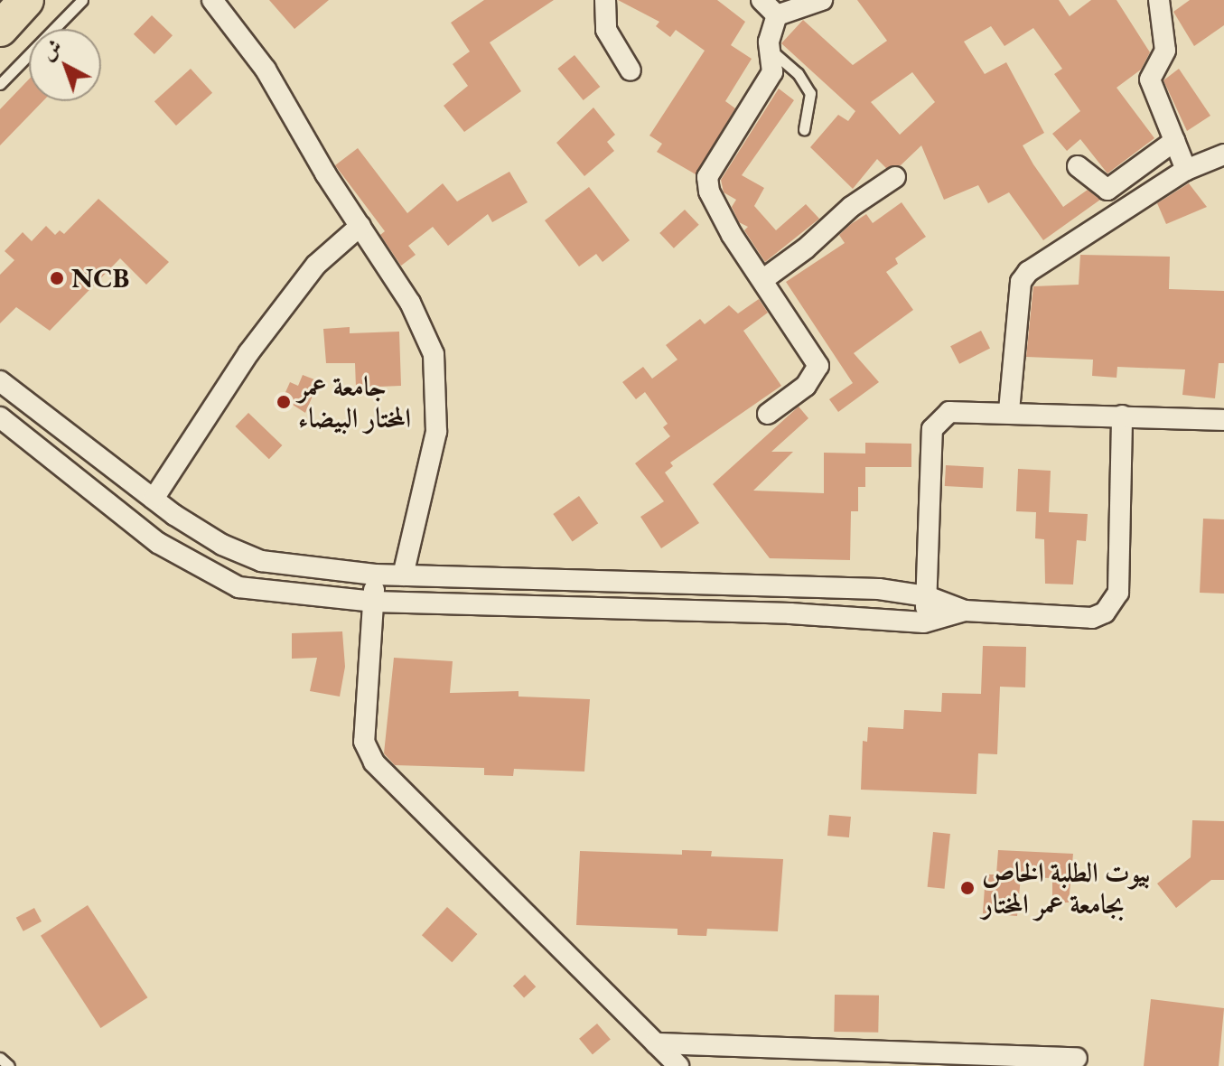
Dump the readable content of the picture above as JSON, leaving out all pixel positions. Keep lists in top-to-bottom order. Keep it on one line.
{"places":["NCB","جامعة عمر المختار البيضاء","بيوت الطلبة الخاص بجامعة عمر المختار"],"north":"top left"}
